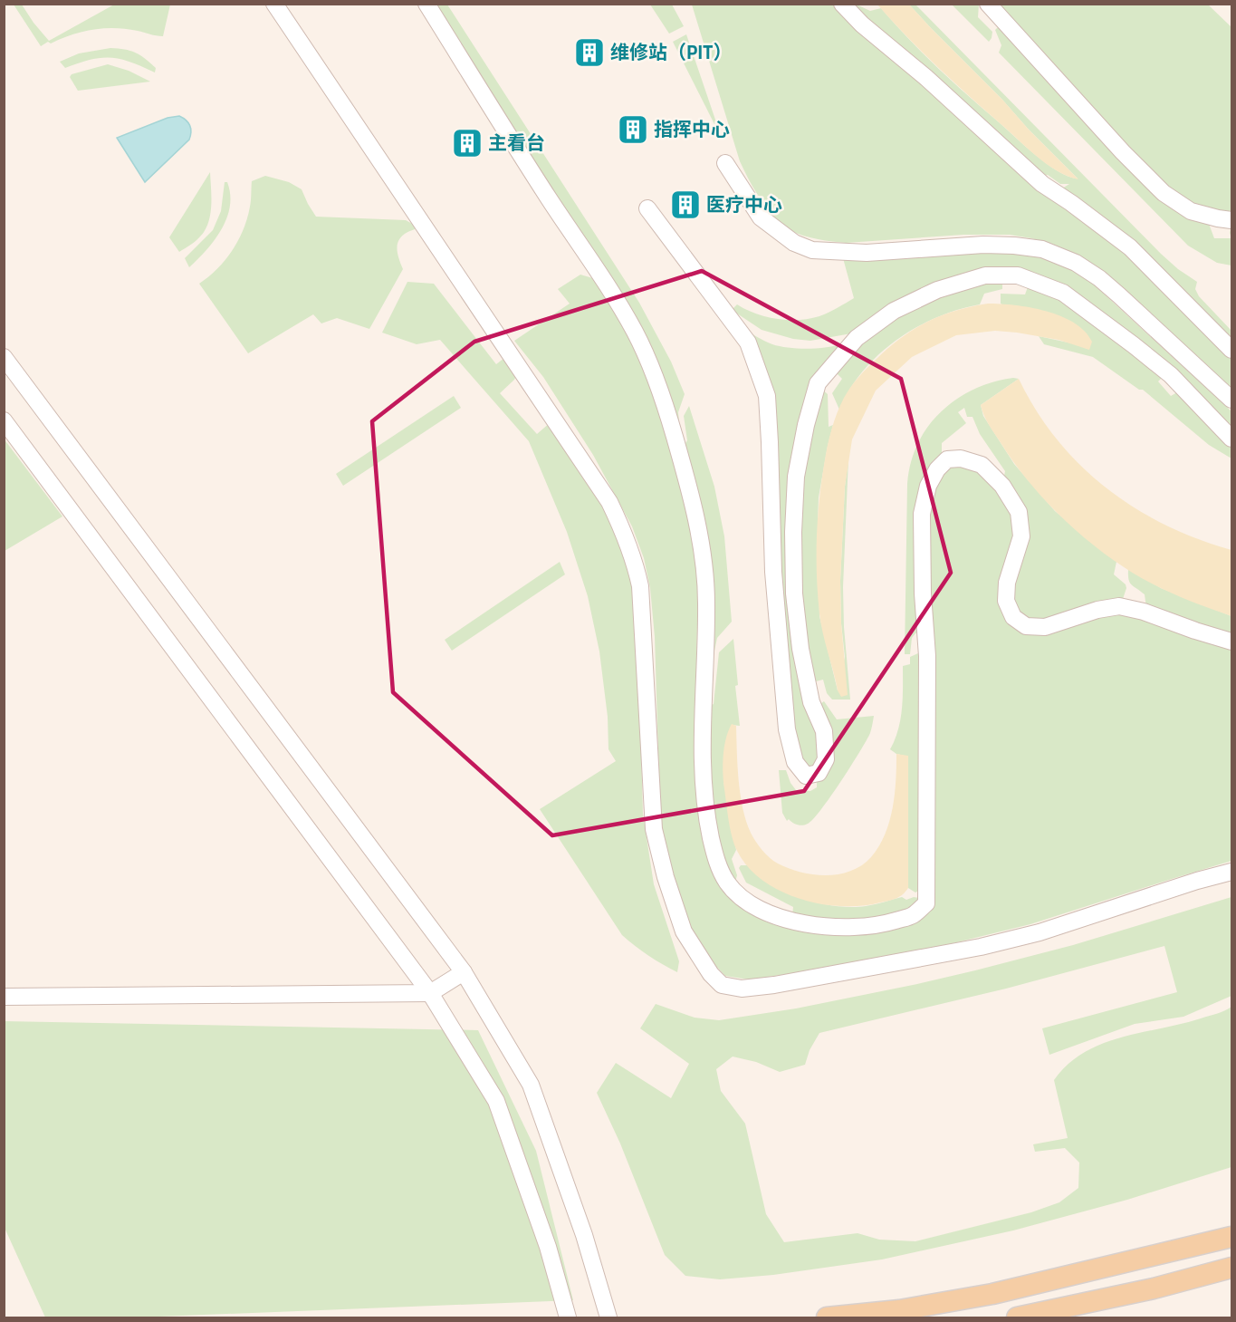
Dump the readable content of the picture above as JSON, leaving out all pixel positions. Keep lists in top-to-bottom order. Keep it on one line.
{"places":{"building":["维修站（PIT）","指挥中心","主看台","医疗中心"]}}
